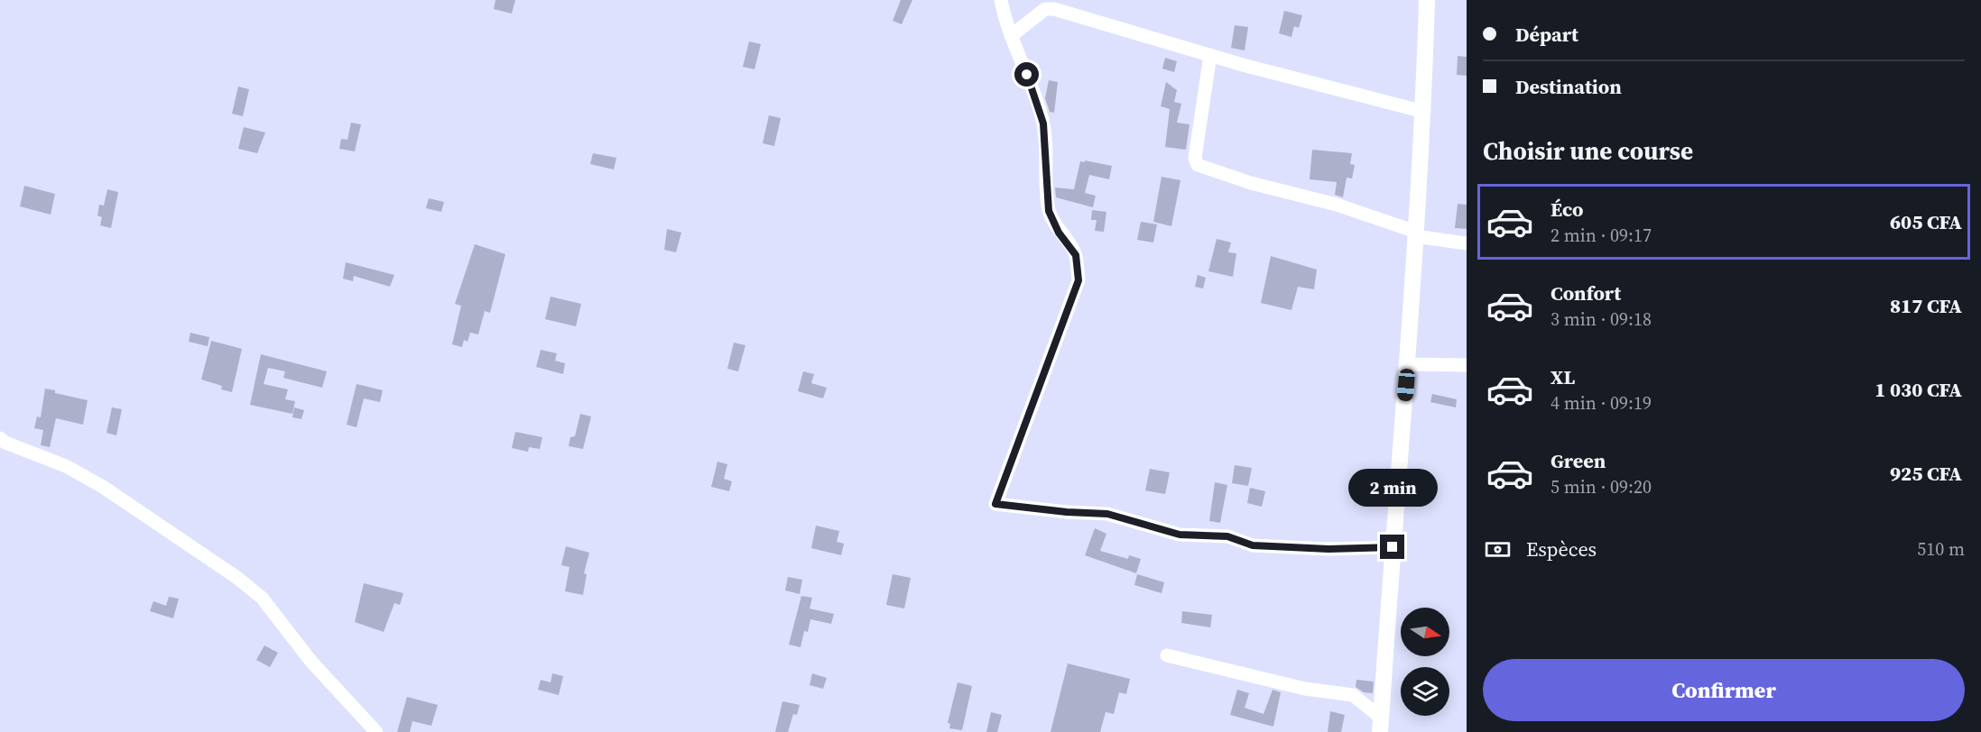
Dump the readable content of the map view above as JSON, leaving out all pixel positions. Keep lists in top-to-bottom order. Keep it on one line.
{"north":"right","page":{"banner":["Départ","Destination"],"heading":"Choisir une course","list":[{"name":"Éco","note":"2 min · 09:17","value":"605 CFA"},{"name":"Confort","note":"3 min · 09:18","value":"817 CFA"},{"name":"XL","note":"4 min · 09:19","value":"1 030 CFA"},{"name":"Green","note":"5 min · 09:20","value":"925 CFA"}],"bubble":"2 min","pay":["Espèces","510 m"],"buttons":"Confirmer"}}
